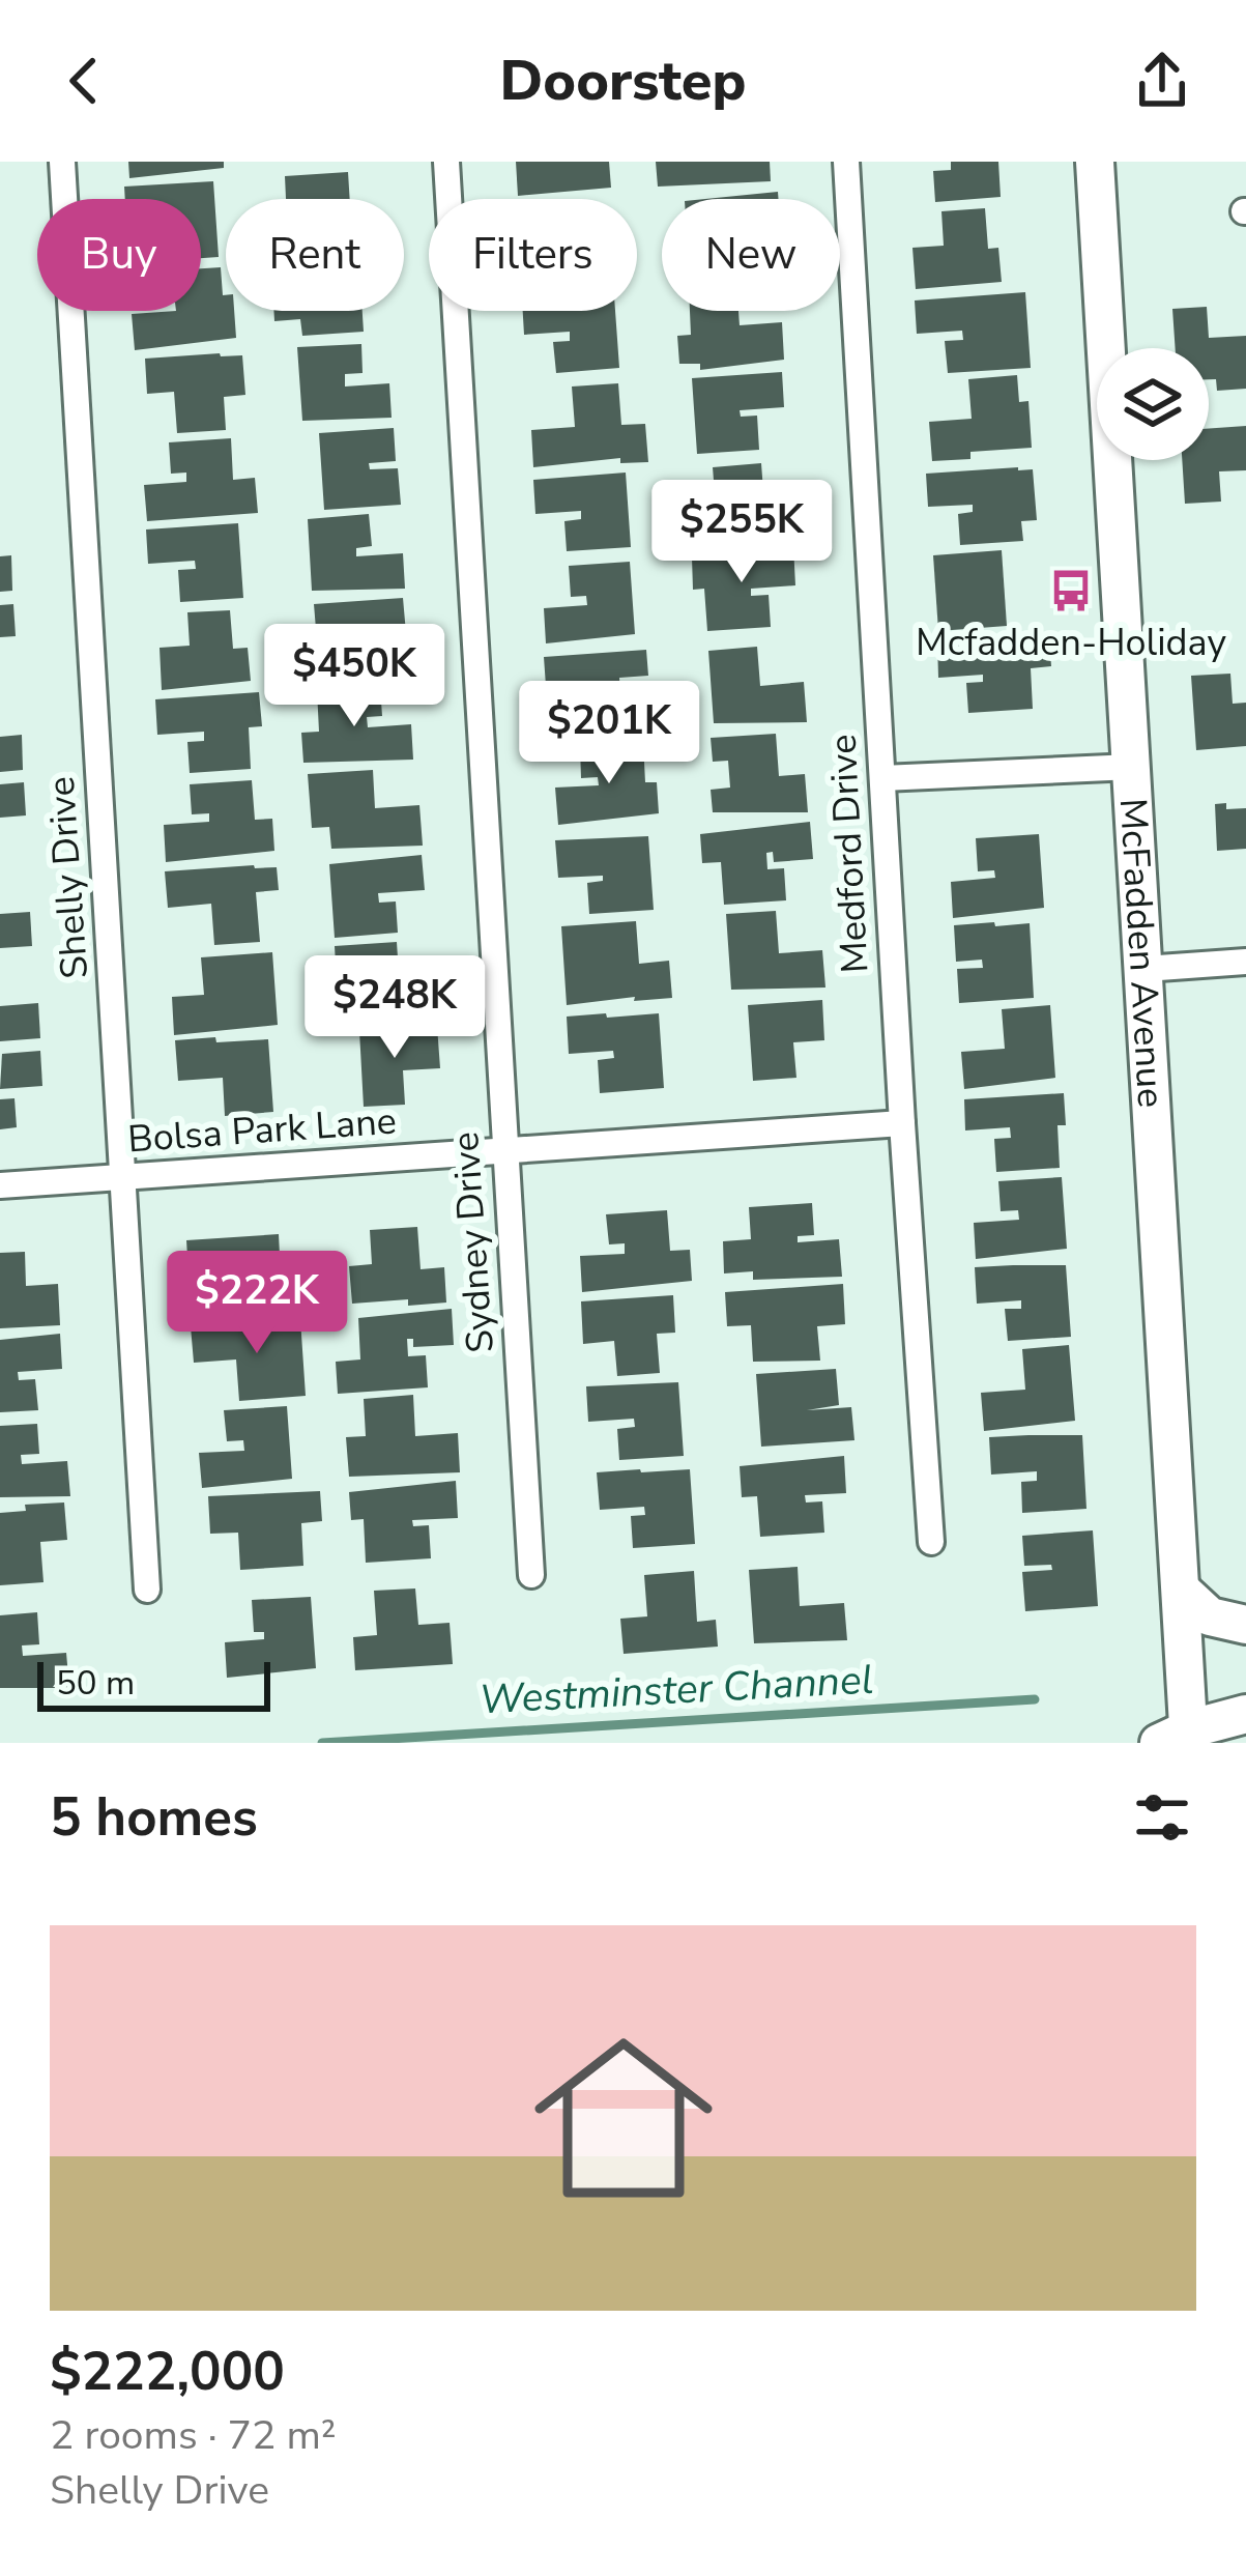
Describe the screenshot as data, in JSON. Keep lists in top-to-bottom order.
{
  "streets": {
    "street": [
      "Medford Drive",
      "Shelly Drive",
      "McFadden Avenue",
      "Bolsa Park Lane",
      "Sydney Drive"
    ]
  },
  "crossings": [
    ["Medford Drive", "Bolsa Park Lane"],
    ["Shelly Drive", "Bolsa Park Lane"],
    ["Bolsa Park Lane", "Sydney Drive"]
  ],
  "water": ["Westminster Channel"],
  "places": {
    "bus stop": ["Mcfadden-Holiday"]
  },
  "scale_bar": "50 m",
  "page": {
    "header": "Doorstep",
    "chip": [
      "Buy",
      "Rent",
      "Filters",
      "New"
    ],
    "price": [
      "$255K",
      "$450K",
      "$201K",
      "$248K",
      "$222K"
    ],
    "scale": "50 m",
    "heading": "5 homes",
    "list": [
      {
        "name": "$222,000",
        "note": "2 rooms · 72 m² · Shelly Drive"
      }
    ]
  }
}
